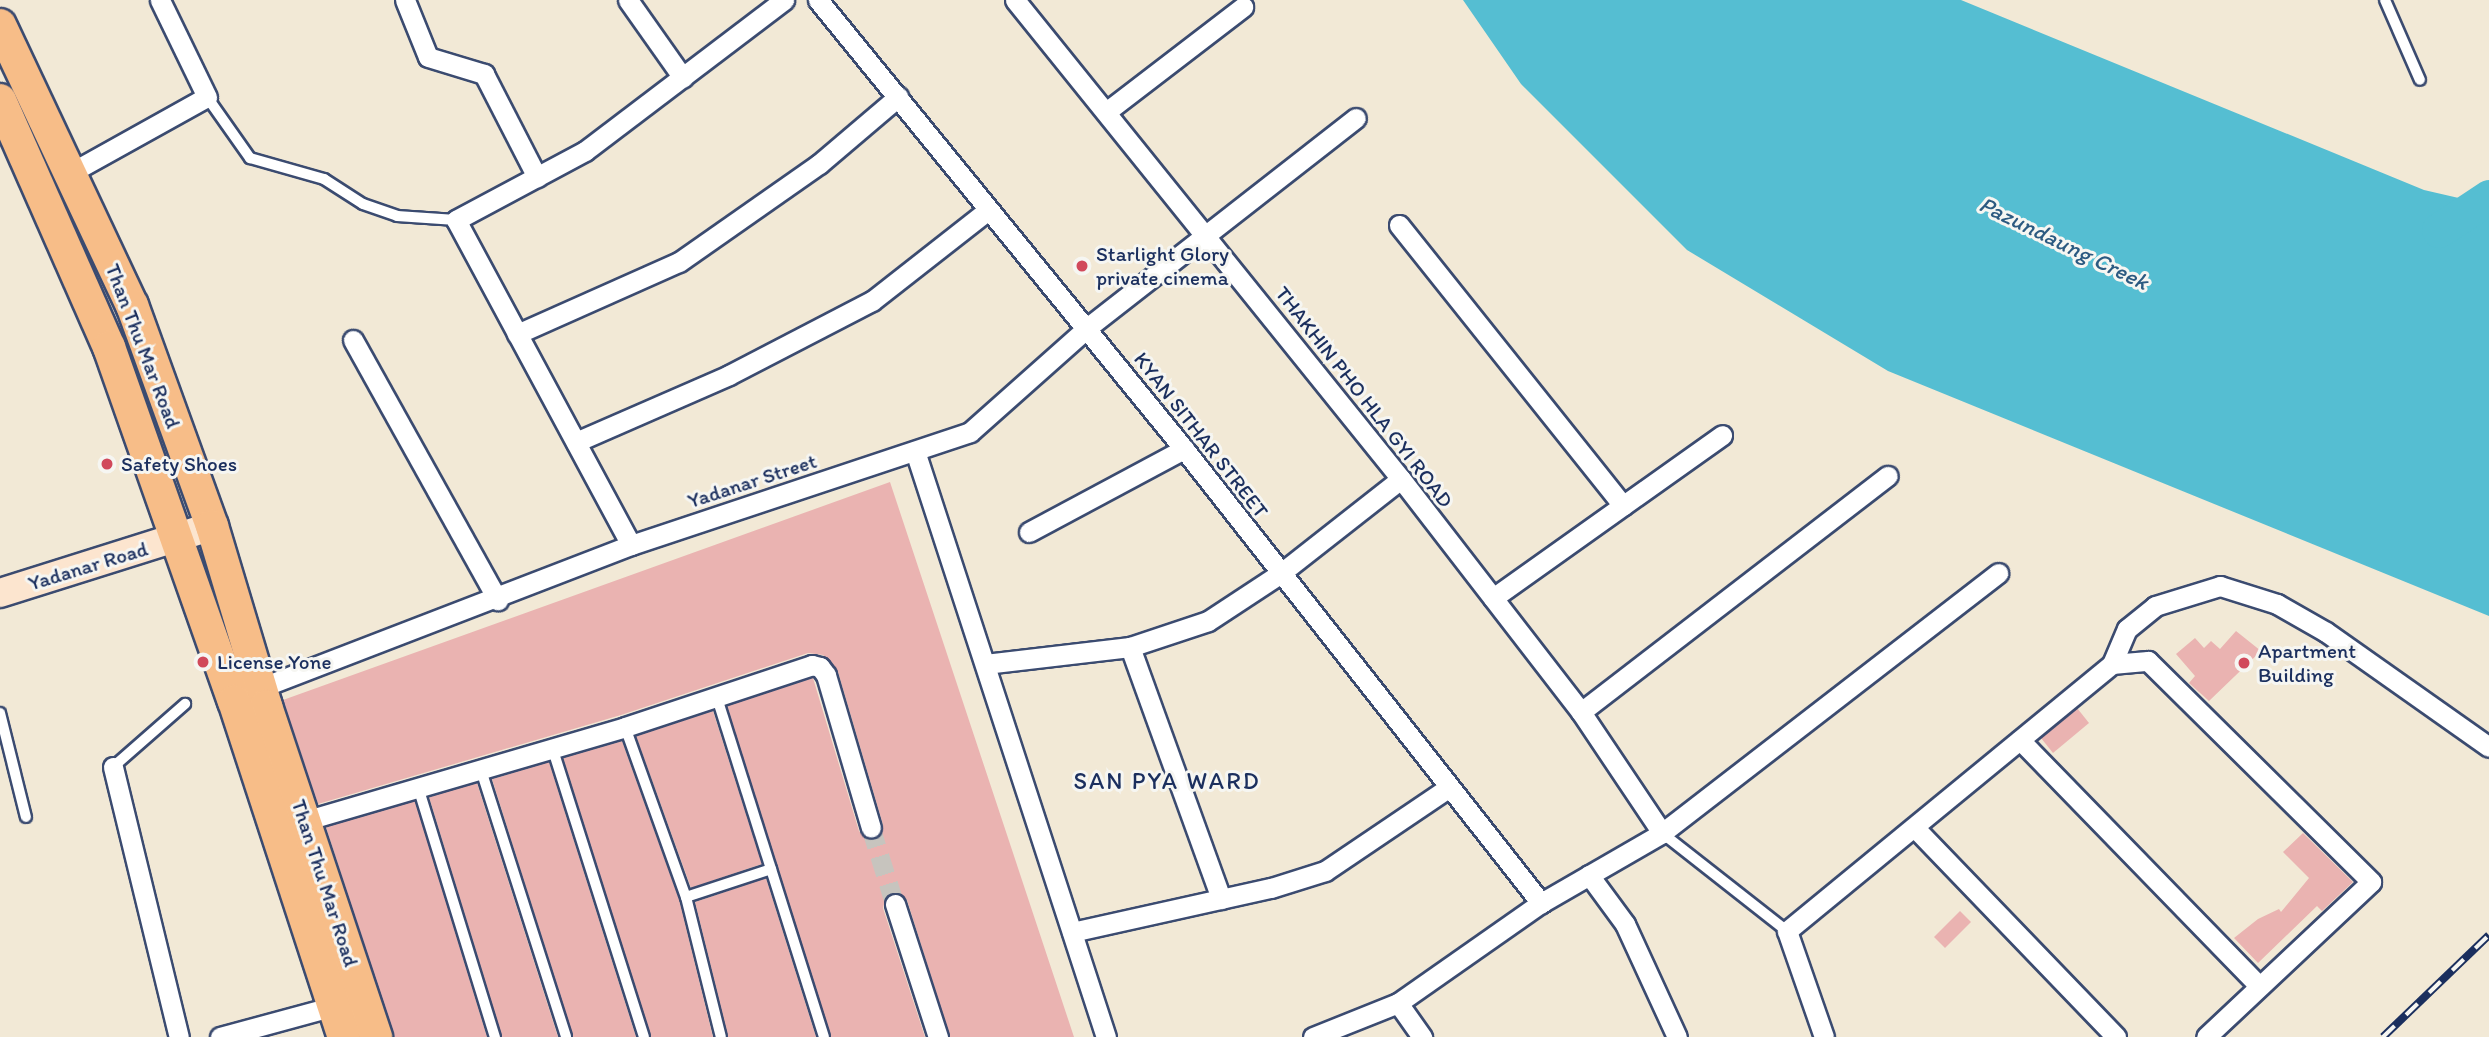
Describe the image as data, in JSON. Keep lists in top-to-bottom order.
{
  "streets": {
    "main road": ["Than Thu Mar Road", "Yadanar Road"],
    "street": ["THAKHIN PHO HLA GYI ROAD", "KYAN SITHAR STREET", "Yadanar Street"]
  },
  "crossings": [
    ["Than Thu Mar Road", "Yadanar Street"],
    ["Than Thu Mar Road", "Yadanar Road"],
    ["THAKHIN PHO HLA GYI ROAD", "Yadanar Street"],
    ["KYAN SITHAR STREET", "Yadanar Street"]
  ],
  "districts": ["SAN PYA WARD"],
  "water": ["Pazundaung Creek"],
  "places": [
    "Starlight Glory private cinema",
    "Safety Shoes",
    "License Yone",
    "Apartment Building"
  ]
}
